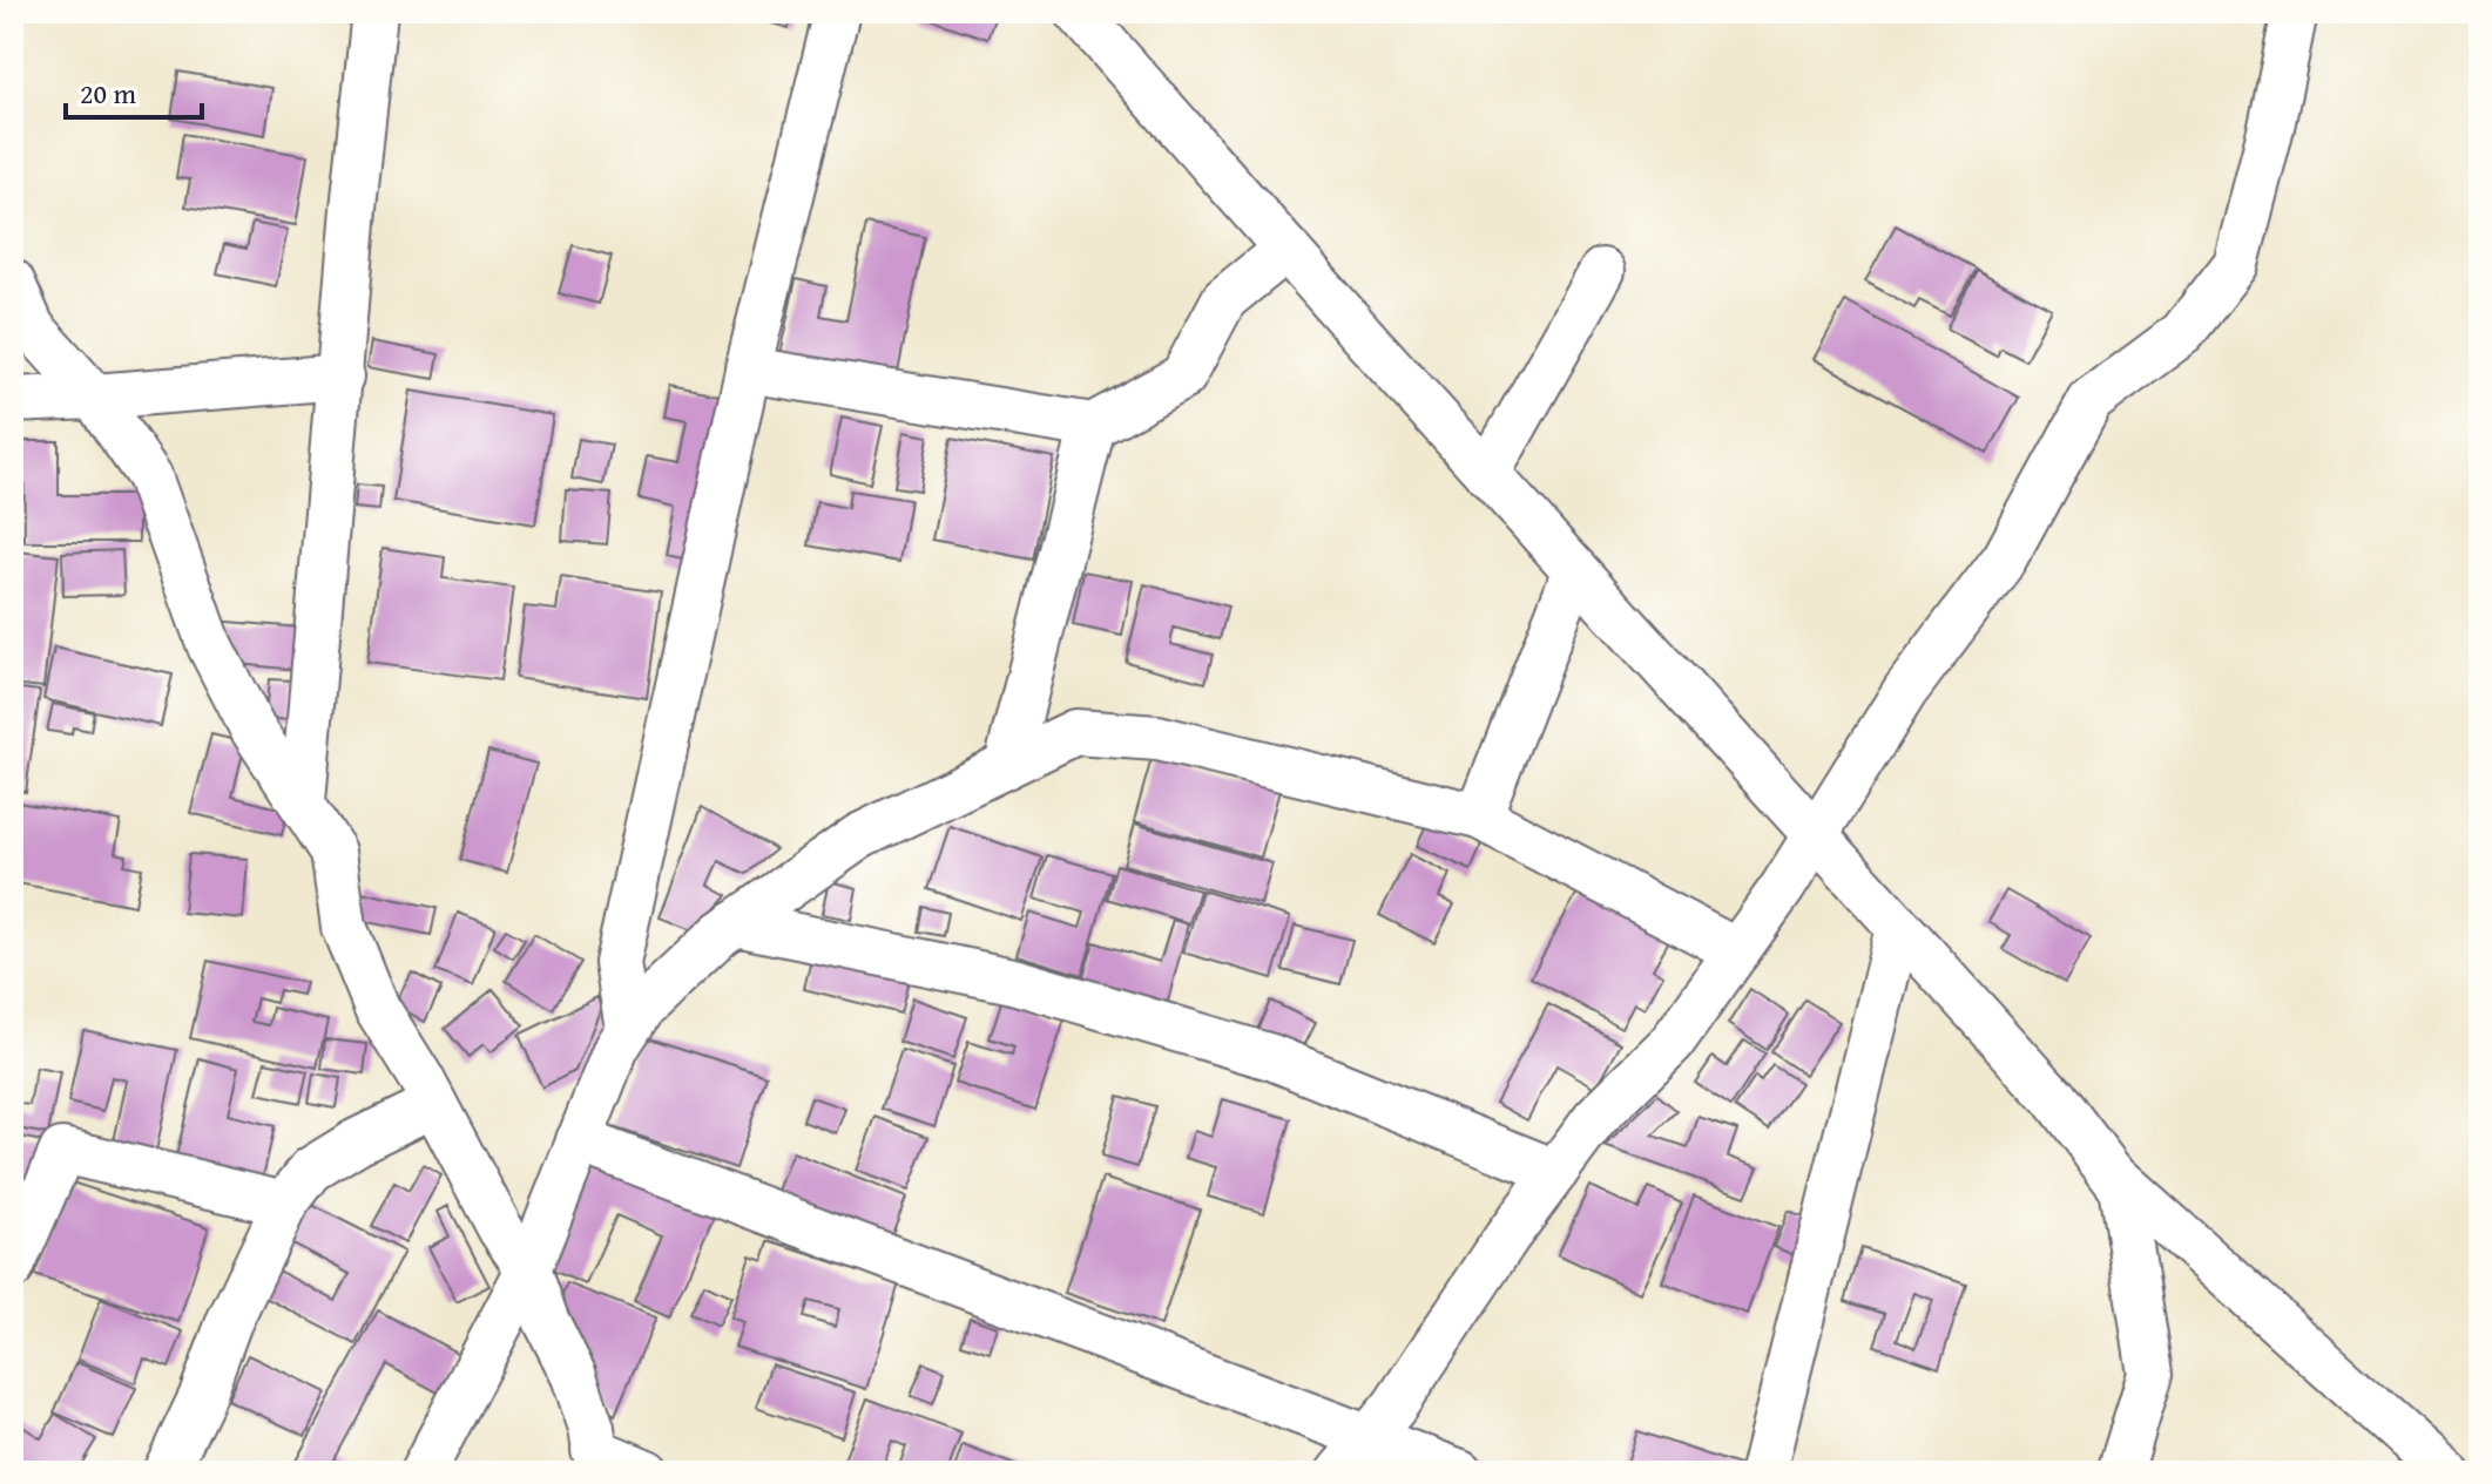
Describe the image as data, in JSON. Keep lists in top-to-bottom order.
{
  "scale_bar": "20 m"
}
